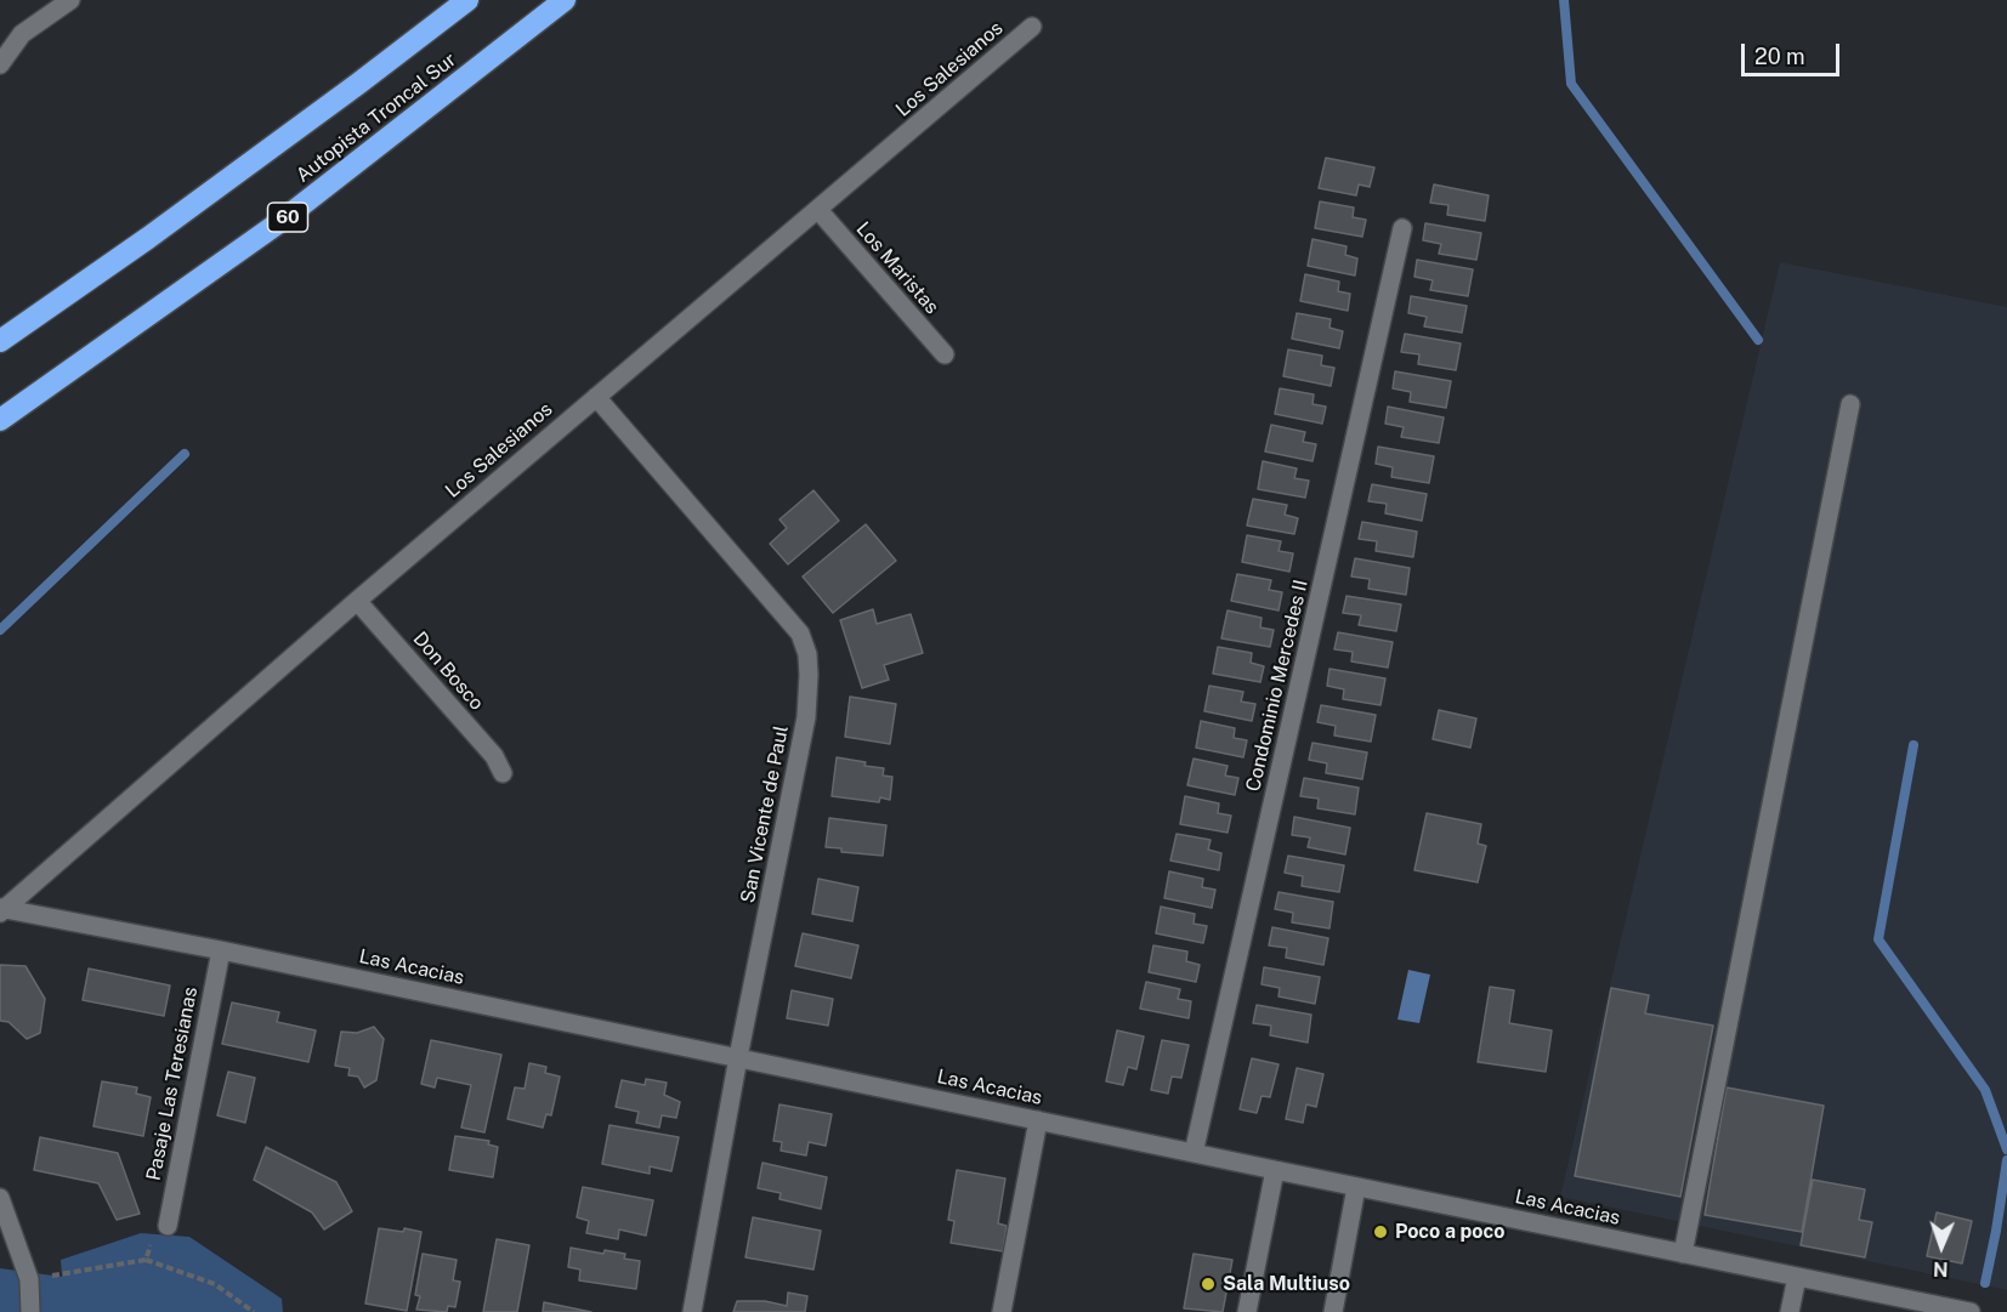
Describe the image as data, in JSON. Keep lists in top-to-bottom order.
{
  "streets": {
    "highway": ["Autopista Troncal Sur", "60"],
    "street": [
      "Los Salesianos",
      "Los Maristas",
      "Don Bosco",
      "Condominio Mercedes II",
      "San Vicente de Paul",
      "Las Acacias",
      "Pasaje Las Teresianas"
    ]
  },
  "crossings": [
    ["Los Salesianos", "Los Maristas"],
    ["Los Salesianos", "Don Bosco"],
    ["Los Salesianos", "San Vicente de Paul"],
    ["Los Salesianos", "Las Acacias"],
    ["Condominio Mercedes II", "Las Acacias"],
    ["San Vicente de Paul", "Las Acacias"],
    ["Las Acacias", "Pasaje Las Teresianas"]
  ],
  "places": ["Poco a poco", "Sala Multiuso"],
  "scale_bar": "20 m",
  "north": "bottom"
}
